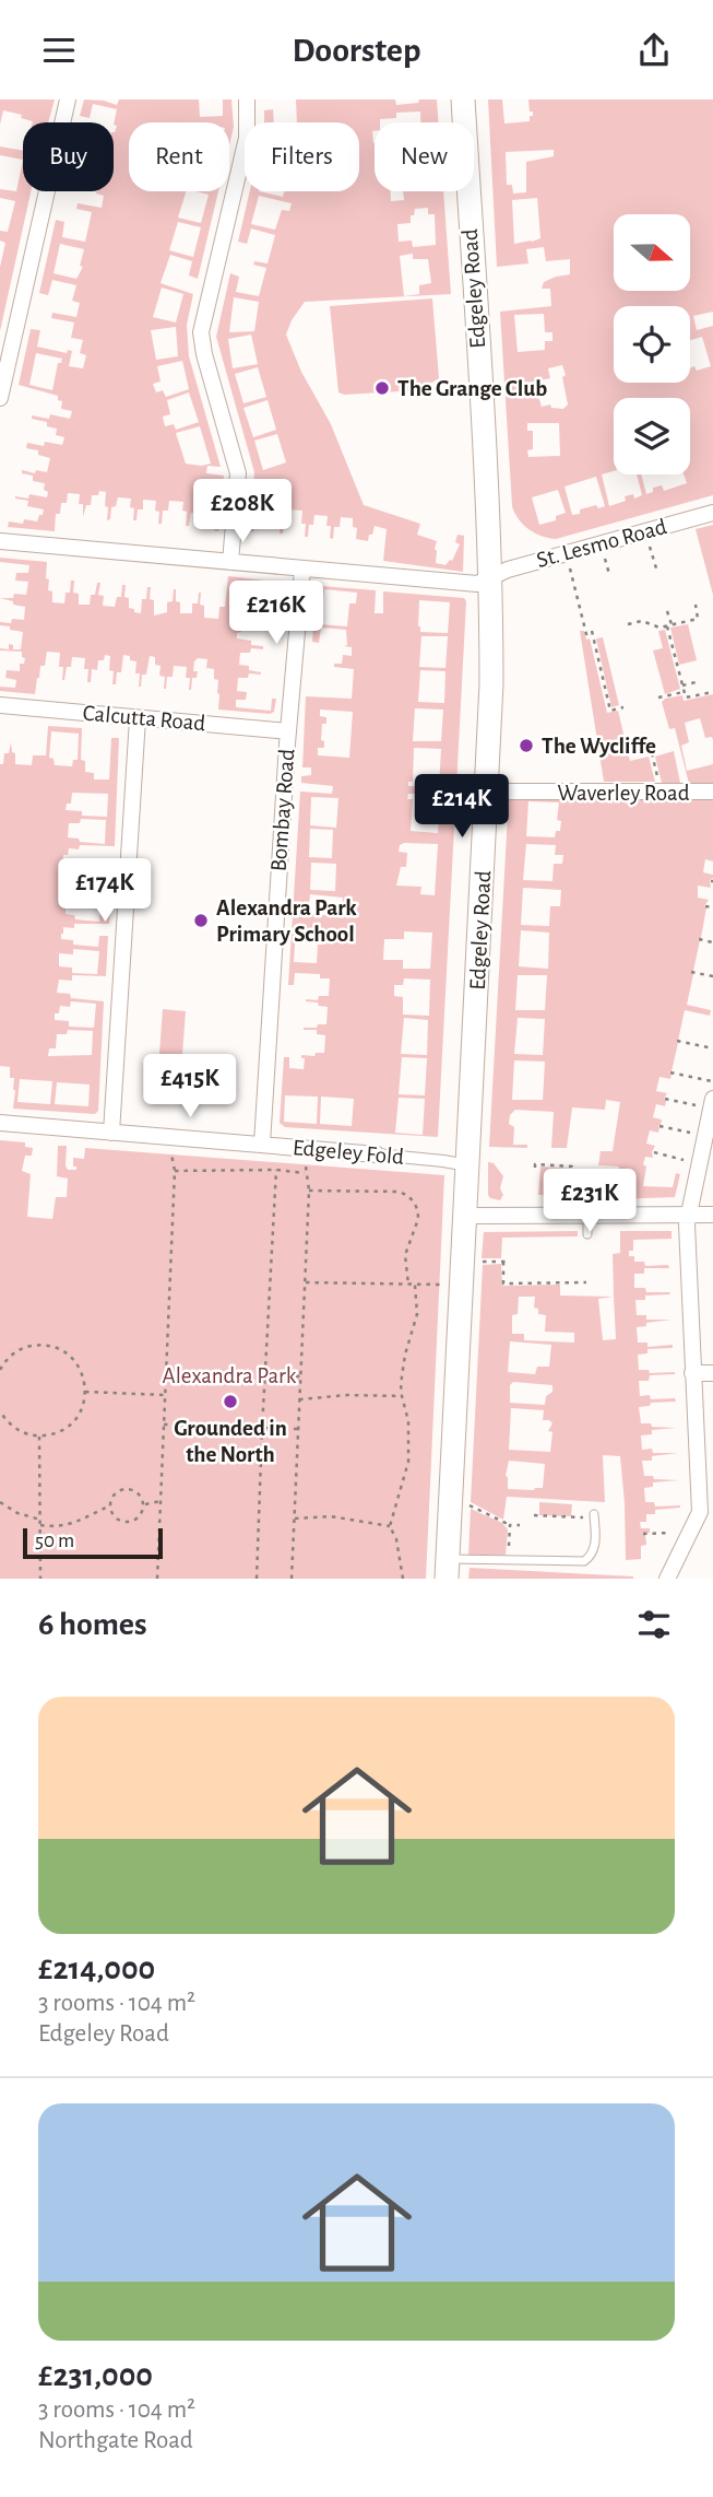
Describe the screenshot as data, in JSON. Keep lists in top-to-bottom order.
{
  "streets": {
    "main road": ["Edgeley Road"],
    "street": [
      "St. Lesmo Road",
      "Calcutta Road",
      "Waverley Road",
      "Bombay Road",
      "Edgeley Fold"
    ]
  },
  "crossings": [
    ["Edgeley Road", "St. Lesmo Road"],
    ["Edgeley Road", "Waverley Road"],
    ["Edgeley Road", "Edgeley Fold"],
    ["St. Lesmo Road", "Bombay Road"],
    ["Calcutta Road", "Bombay Road"],
    ["Bombay Road", "Edgeley Fold"]
  ],
  "parks": ["Alexandra Park"],
  "places": [
    "The Grange Club",
    "The Wycliffe",
    "Alexandra Park Primary School",
    "Grounded in the North"
  ],
  "scale_bar": "50 m",
  "north": "right",
  "page": {
    "header": "Doorstep",
    "chip": [
      "Buy",
      "Rent",
      "Filters",
      "New"
    ],
    "price": [
      "£208K",
      "£216K",
      "£214K",
      "£174K",
      "£415K",
      "£231K"
    ],
    "scale": "50 m",
    "heading": "6 homes",
    "list": [
      {
        "name": "£214,000",
        "note": "3 rooms · 104 m² · Edgeley Road"
      },
      {
        "name": "£231,000",
        "note": "3 rooms · 104 m² · Northgate Road"
      }
    ]
  }
}
